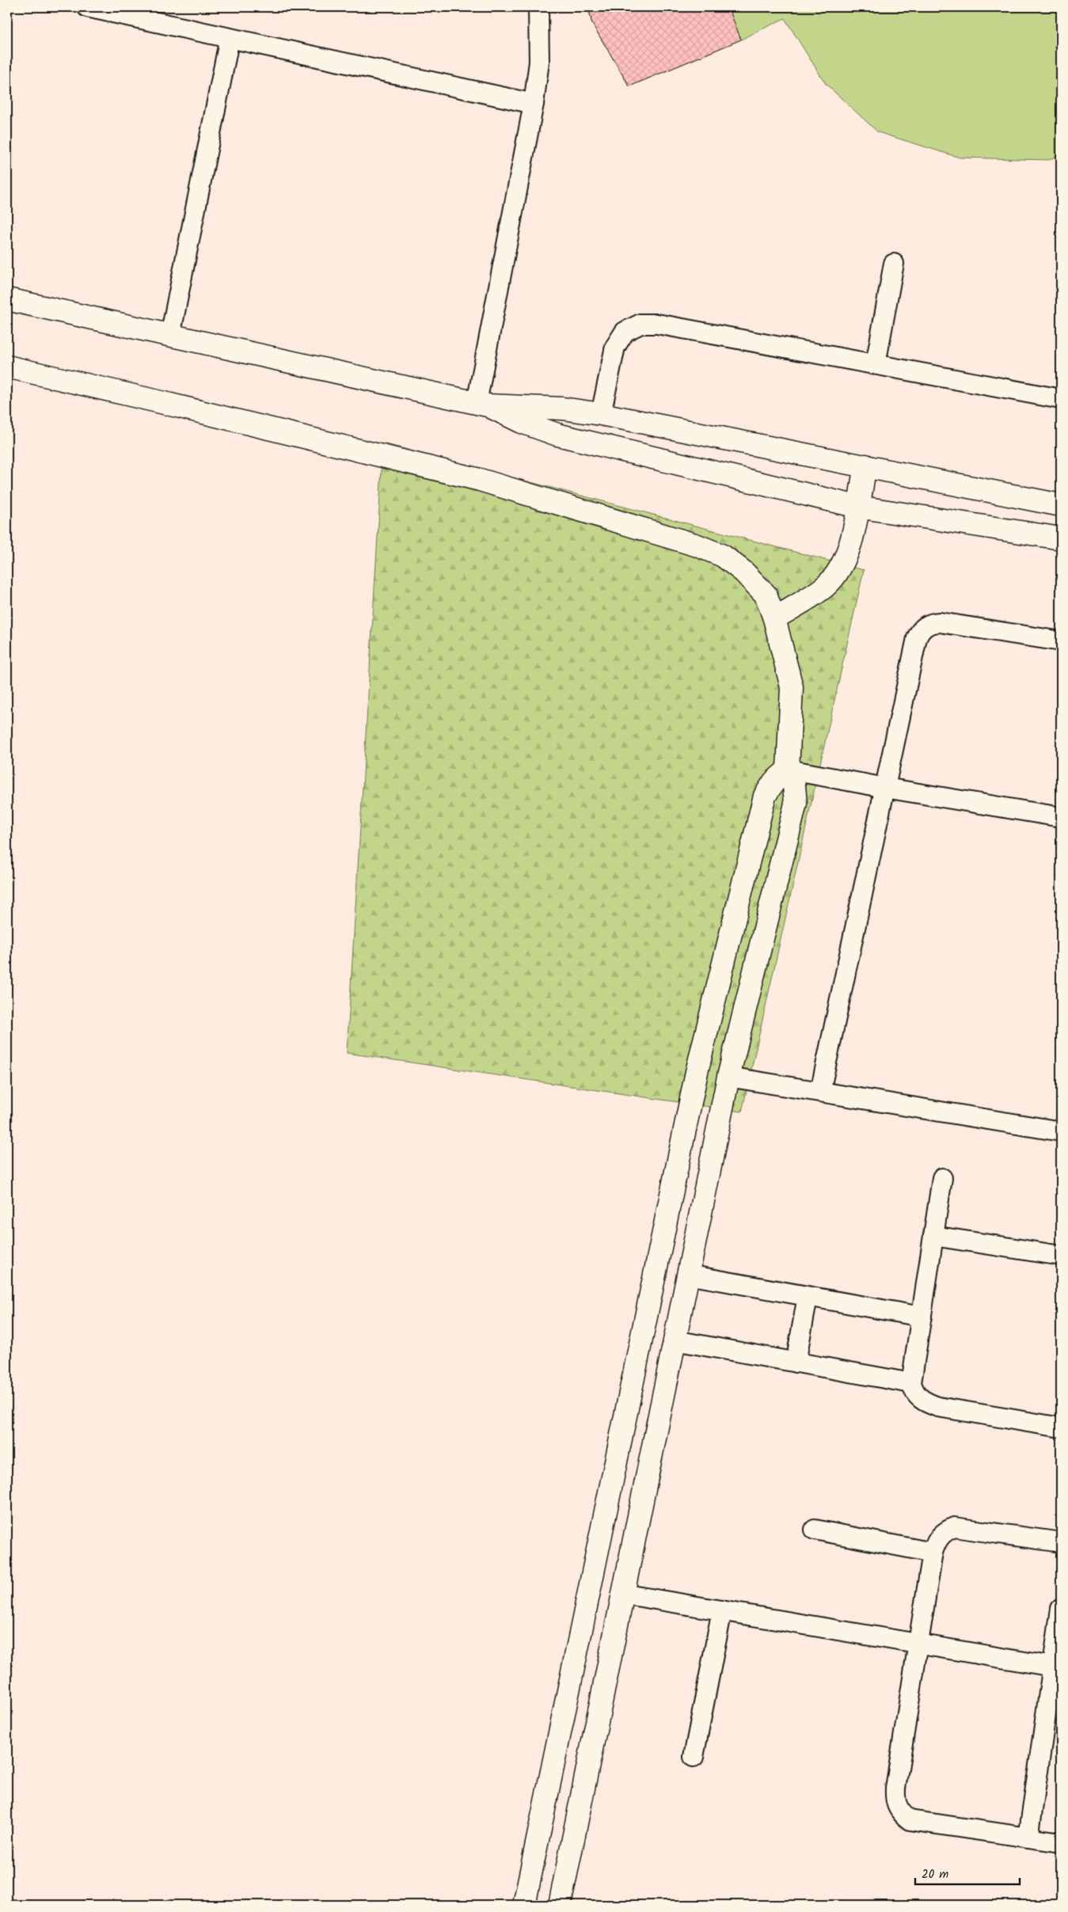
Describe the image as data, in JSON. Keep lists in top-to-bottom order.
{
  "scale_bar": "20 m"
}
